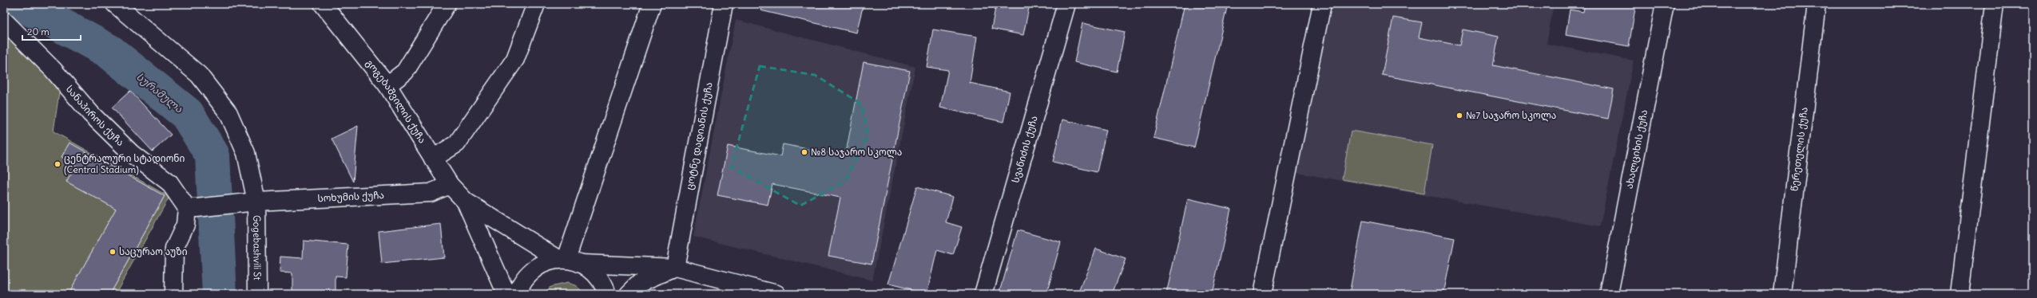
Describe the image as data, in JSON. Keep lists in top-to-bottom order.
{
  "streets": {
    "street": [
      "გოგებაშვილის ქუჩა",
      "სანაპიროს ქუჩა",
      "ცოტნე დადიანის ქუჩა",
      "სვანიძის ქუჩა",
      "ახალციხის ქუჩა",
      "წერეთელის ქუჩა",
      "სოხუმის ქუჩა",
      "Gogebashvili St"
    ]
  },
  "crossings": [
    ["გოგებაშვილის ქუჩა", "სოხუმის ქუჩა"],
    ["სანაპიროს ქუჩა", "სოხუმის ქუჩა"],
    ["სოხუმის ქუჩა", "Gogebashvili St"]
  ],
  "water": ["სურამულა"],
  "places": [
    "№7 საჯარო სკოლა",
    "№8 საჯარო სკოლა",
    "ცენტრალური სტადიონი (Central Stadium)",
    "საცურაო აუზი"
  ],
  "scale_bar": "20 m"
}
